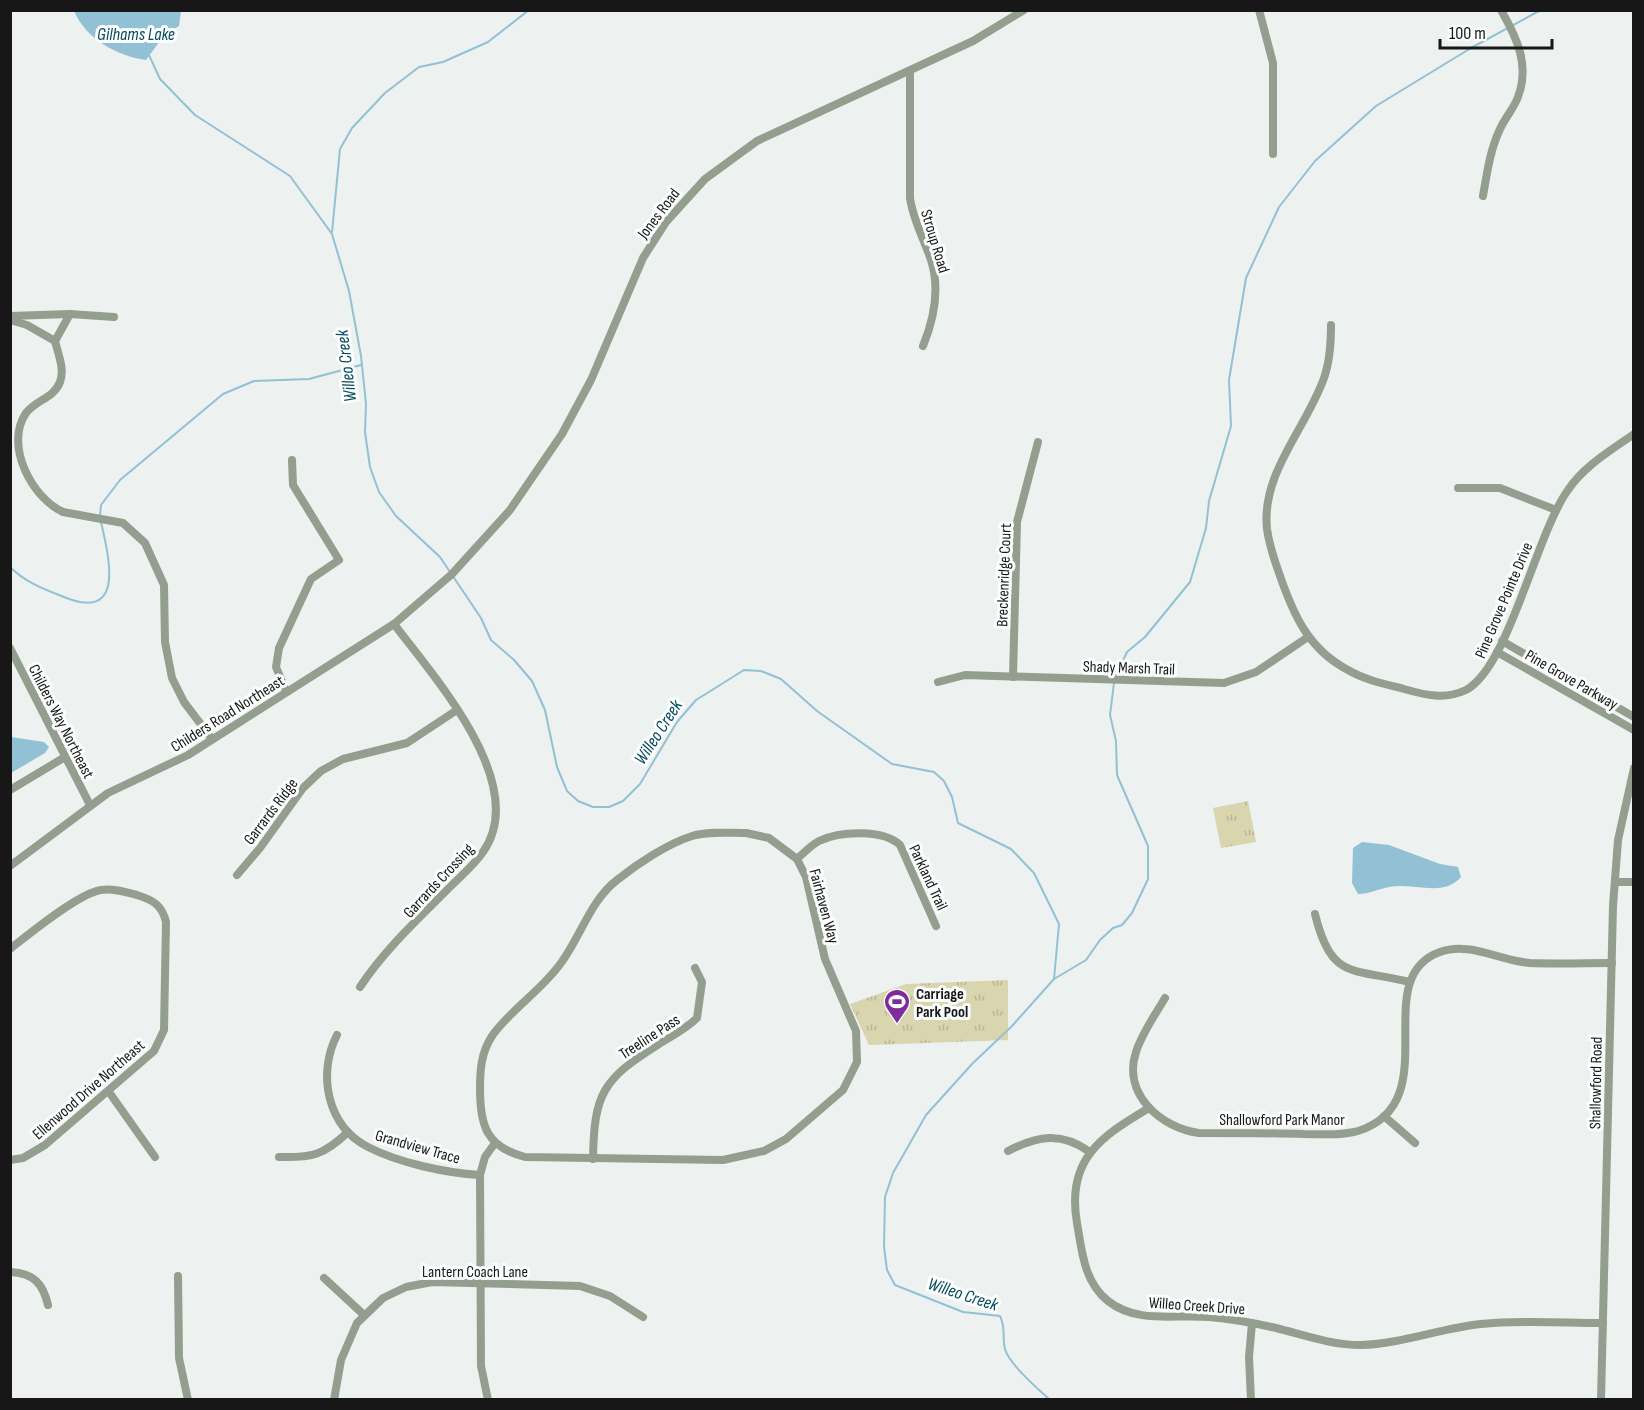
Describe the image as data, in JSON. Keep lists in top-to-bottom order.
{
  "streets": {
    "street": [
      "Jones Road",
      "Stroup Road",
      "Breckenridge Court",
      "Pine Grove Pointe Drive",
      "Shady Marsh Trail",
      "Pine Grove Parkway",
      "Childers Road Northeast",
      "Childers Way Northeast",
      "Garrards Ridge",
      "Parkland Trail",
      "Garrards Crossing",
      "Fairhaven Way",
      "Treeline Pass",
      "Shallowford Road",
      "Ellenwood Drive Northeast",
      "Shallowford Park Manor",
      "Grandview Trace",
      "Lantern Coach Lane",
      "Willeo Creek Drive"
    ]
  },
  "crossings": [
    ["Jones Road", "Stroup Road"],
    ["Jones Road", "Childers Road Northeast"],
    ["Breckenridge Court", "Shady Marsh Trail"],
    ["Pine Grove Pointe Drive", "Shady Marsh Trail"],
    ["Pine Grove Pointe Drive", "Pine Grove Parkway"],
    ["Childers Road Northeast", "Childers Way Northeast"],
    ["Childers Road Northeast", "Garrards Crossing"],
    ["Garrards Ridge", "Garrards Crossing"],
    ["Parkland Trail", "Fairhaven Way"],
    ["Fairhaven Way", "Treeline Pass"],
    ["Shallowford Road", "Willeo Creek Drive"],
    ["Shallowford Park Manor", "Willeo Creek Drive"]
  ],
  "water": ["Gilhams Lake", "Willeo Creek"],
  "places": {
    "sports": ["Carriage Park Pool"]
  },
  "scale_bar": "100 m"
}
